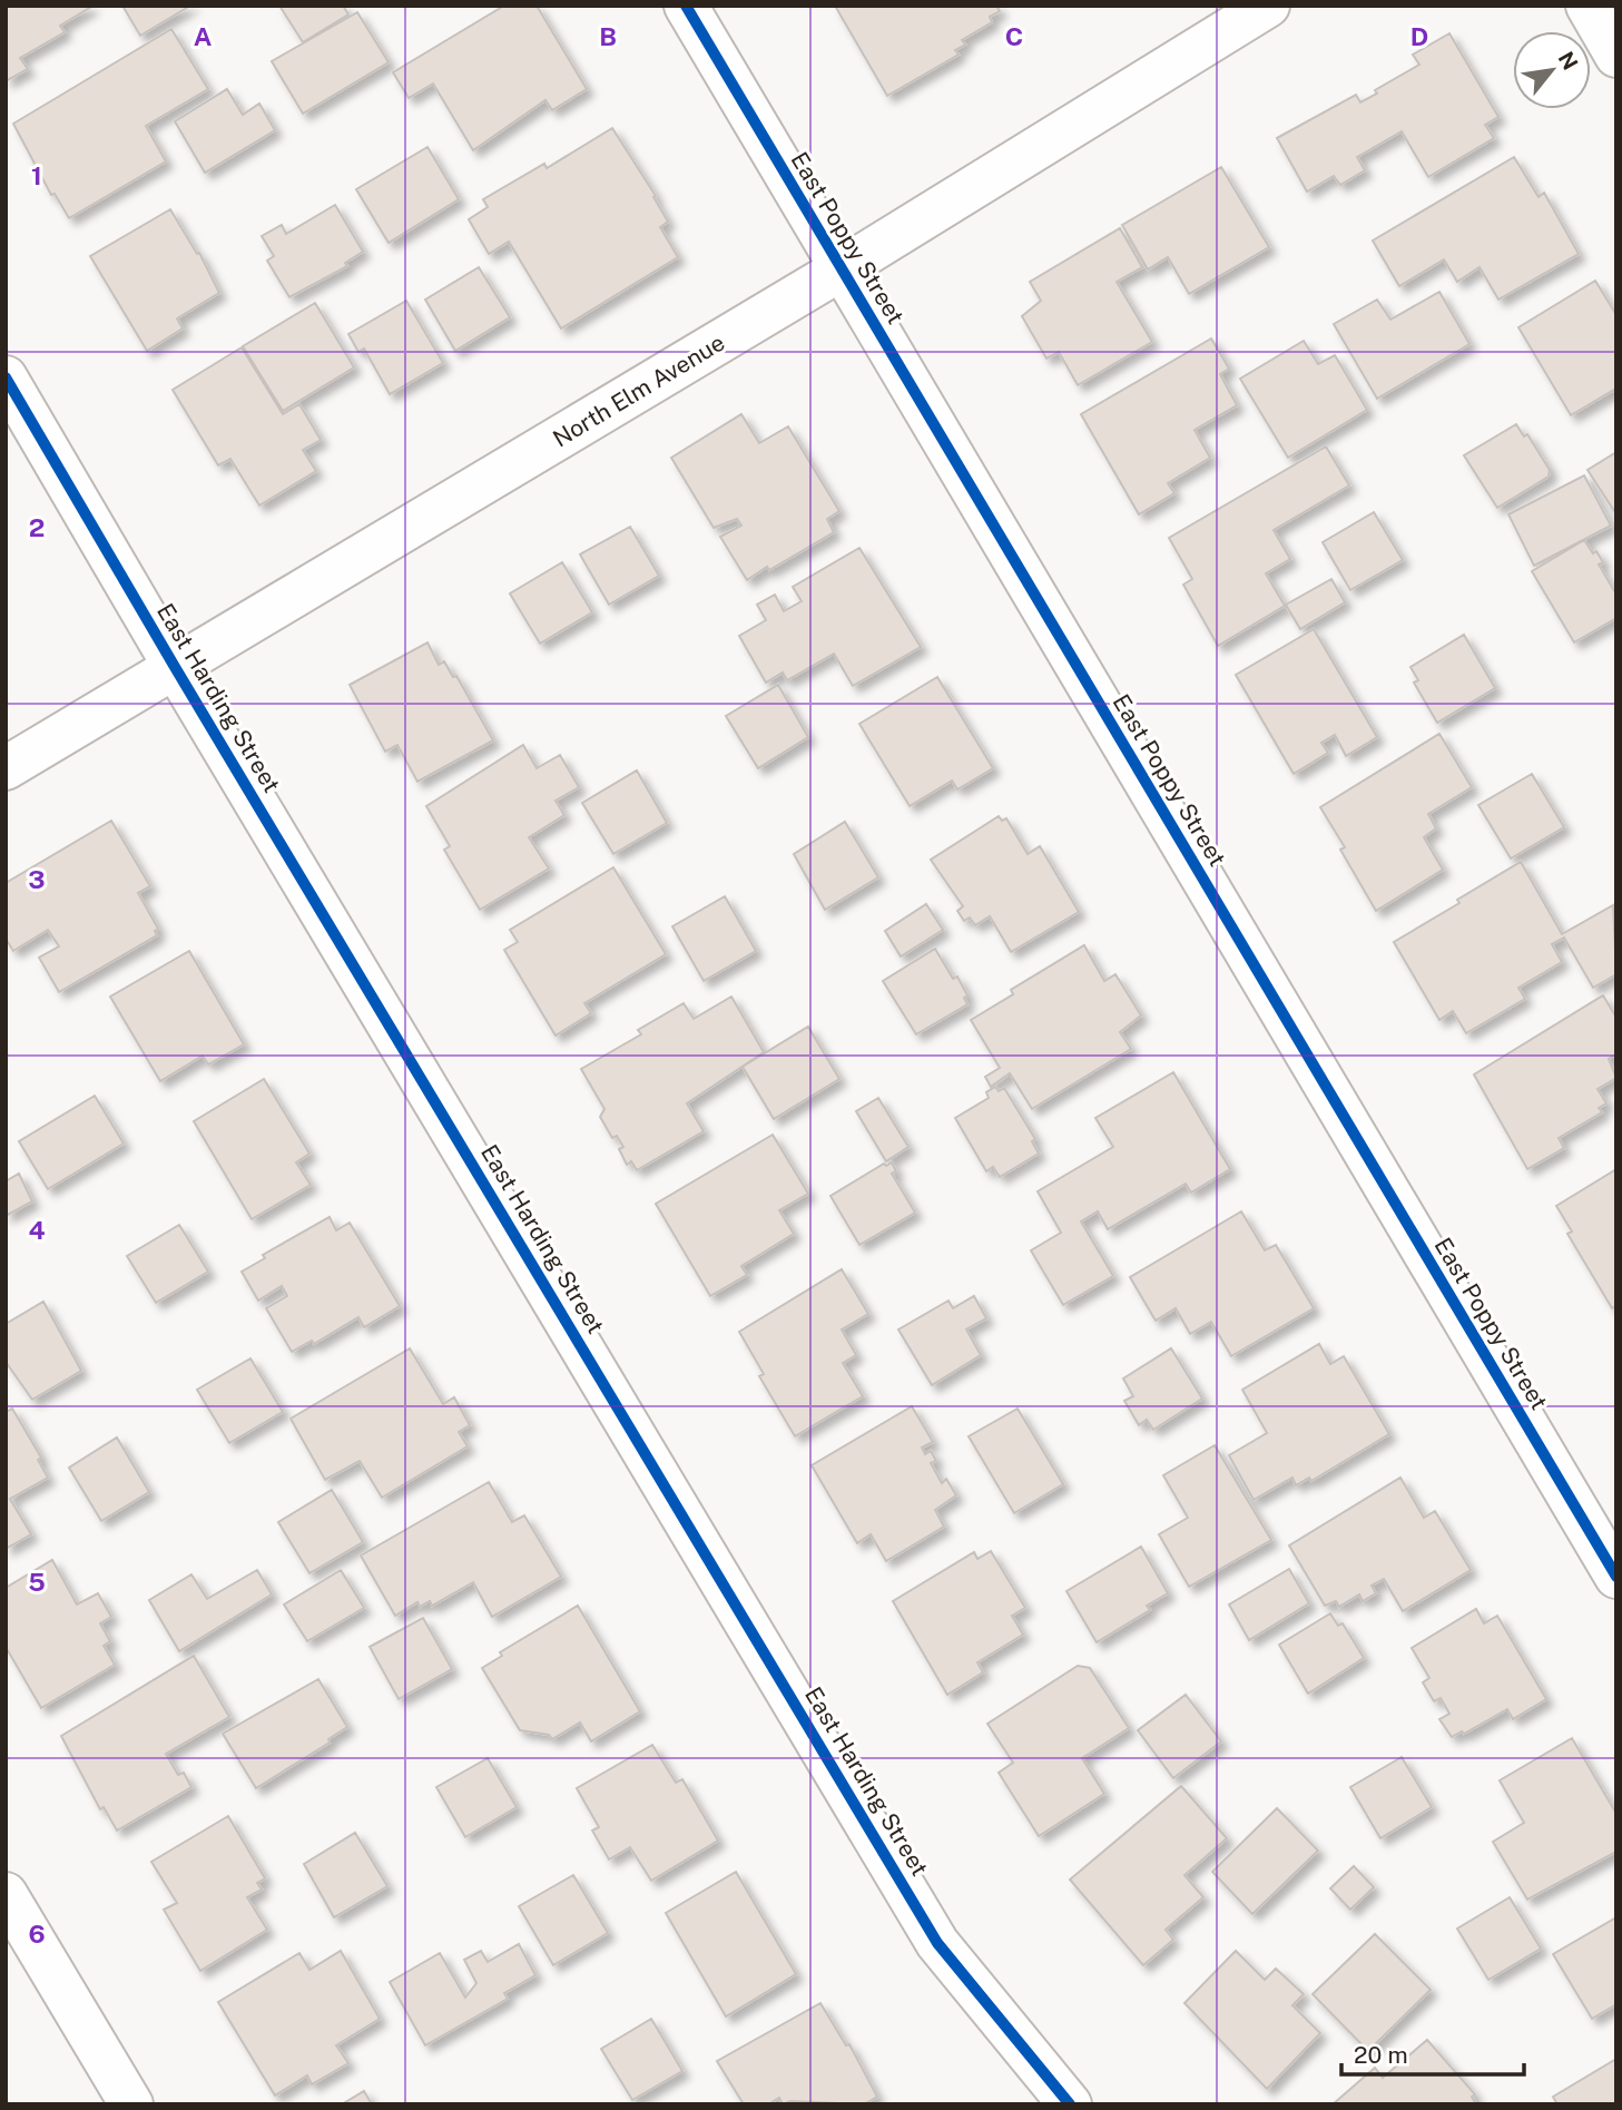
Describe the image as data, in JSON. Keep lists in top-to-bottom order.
{
  "streets": {
    "street": ["East Poppy Street", "North Elm Avenue", "East Harding Street"]
  },
  "crossings": [
    ["East Poppy Street", "North Elm Avenue"],
    ["North Elm Avenue", "East Harding Street"]
  ],
  "scale_bar": "20 m",
  "north": "top right",
  "grid": {
    "columns": [
      "A",
      "B",
      "C",
      "D"
    ],
    "rows": [
      "1",
      "2",
      "3",
      "4",
      "5",
      "6"
    ]
  }
}
